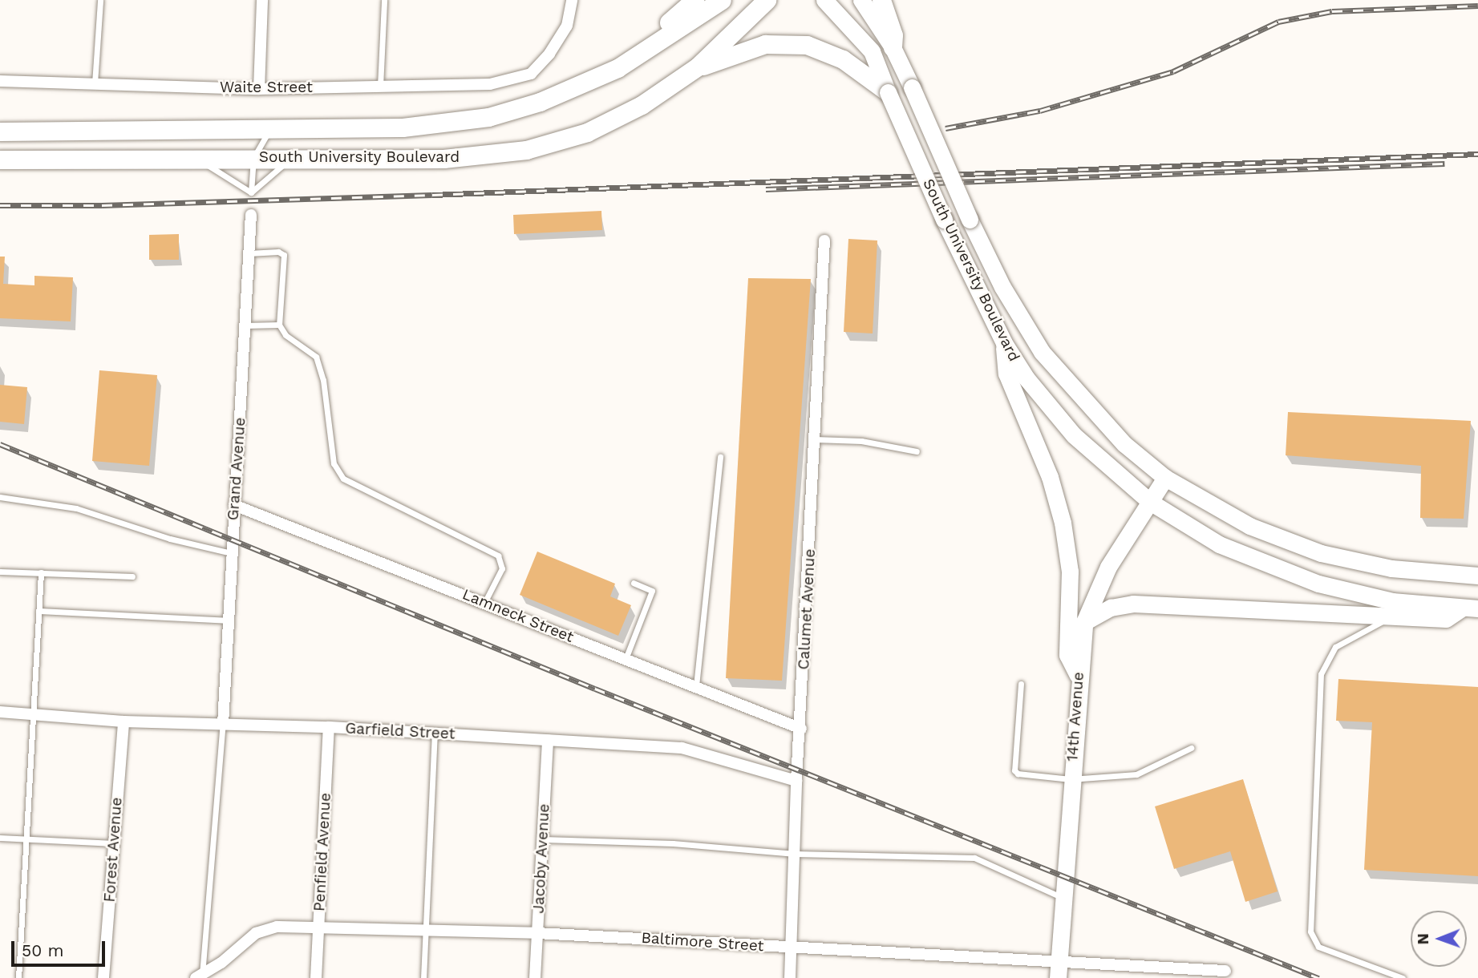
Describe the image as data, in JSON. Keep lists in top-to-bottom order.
{
  "streets": {
    "main road": ["South University Boulevard", "14th Avenue"],
    "street": [
      "Waite Street",
      "Grand Avenue",
      "Calumet Avenue",
      "Lamneck Street",
      "Garfield Street",
      "Forest Avenue",
      "Penfield Avenue",
      "Jacoby Avenue",
      "Baltimore Street"
    ]
  },
  "crossings": [
    ["South University Boulevard", "14th Avenue"],
    ["Grand Avenue", "Lamneck Street"],
    ["Grand Avenue", "Garfield Street"],
    ["Calumet Avenue", "Lamneck Street"],
    ["Calumet Avenue", "Garfield Street"],
    ["Calumet Avenue", "Baltimore Street"],
    ["14th Avenue", "Baltimore Street"],
    ["Garfield Street", "Forest Avenue"],
    ["Garfield Street", "Penfield Avenue"],
    ["Garfield Street", "Jacoby Avenue"],
    ["Penfield Avenue", "Baltimore Street"],
    ["Jacoby Avenue", "Baltimore Street"]
  ],
  "scale_bar": "50 m",
  "north": "left"
}
